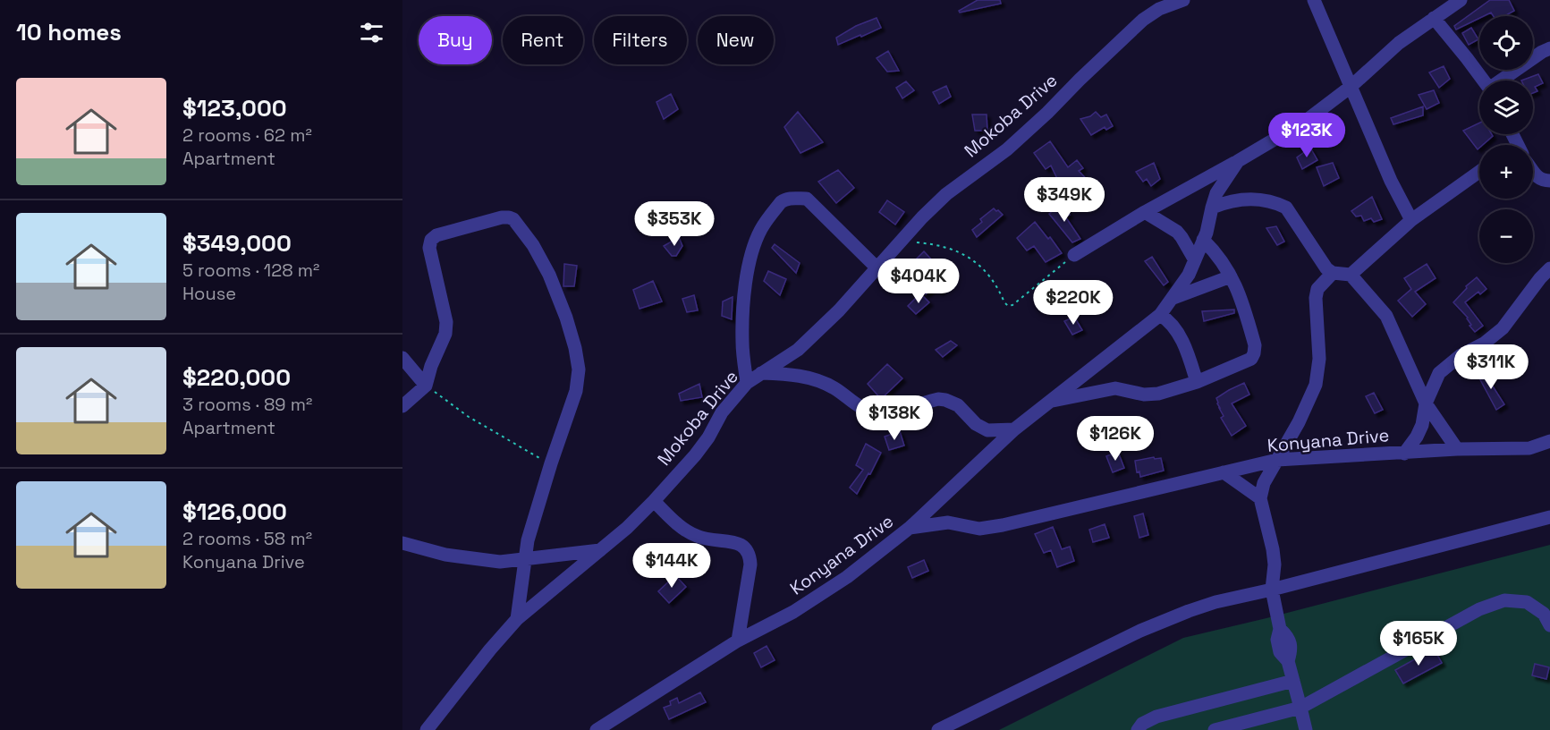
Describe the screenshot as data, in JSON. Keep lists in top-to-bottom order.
{
  "streets": {
    "street": ["Mokoba Drive", "Konyana Drive"]
  },
  "page": {
    "heading": "10 homes",
    "map_buttons": ["+", "−"],
    "chip": [
      "Buy",
      "Rent",
      "Filters",
      "New"
    ],
    "list": [
      {
        "name": "$123,000",
        "note": "2 rooms · 62 m² · Apartment"
      },
      {
        "name": "$349,000",
        "note": "5 rooms · 128 m² · House"
      },
      {
        "name": "$220,000",
        "note": "3 rooms · 89 m² · Apartment"
      },
      {
        "name": "$126,000",
        "note": "2 rooms · 58 m² · Konyana Drive"
      }
    ],
    "price": [
      "$123K",
      "$349K",
      "$353K",
      "$404K",
      "$220K",
      "$311K",
      "$138K",
      "$126K",
      "$144K",
      "$165K"
    ]
  }
}
